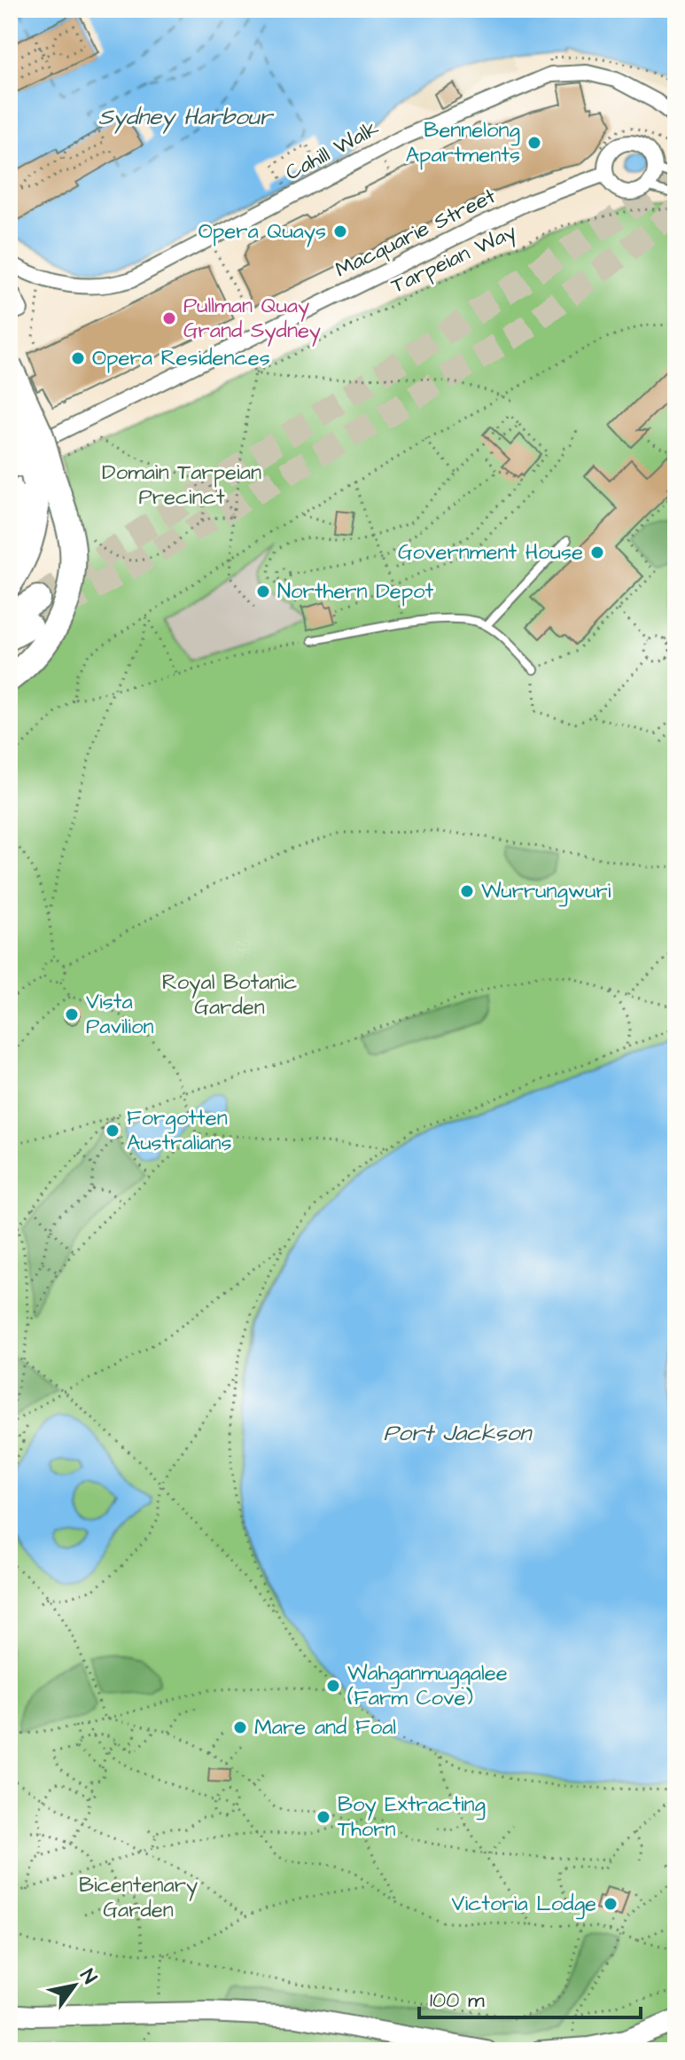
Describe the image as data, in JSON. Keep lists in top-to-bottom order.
{
  "streets": {
    "street": ["Cahill Walk", "Macquarie Street"],
    "path": ["Tarpeian Way"]
  },
  "water": ["Sydney Harbour", "Port Jackson"],
  "parks": ["Domain Tarpeian Precinct", "Royal Botanic Garden", "Bicentenary Garden"],
  "places": [
    "Bennelong Apartments",
    "Opera Quays",
    "Pullman Quay Grand Sydney",
    "Opera Residences",
    "Government House",
    "Northern Depot",
    "Wurrungwuri",
    "Vista Pavilion",
    "Forgotten Australians",
    "Wahganmuggalee (Farm Cove)",
    "Mare and Foal",
    "Boy Extracting Thorn",
    "Victoria Lodge"
  ],
  "scale_bar": "100 m",
  "north": "top right"
}
